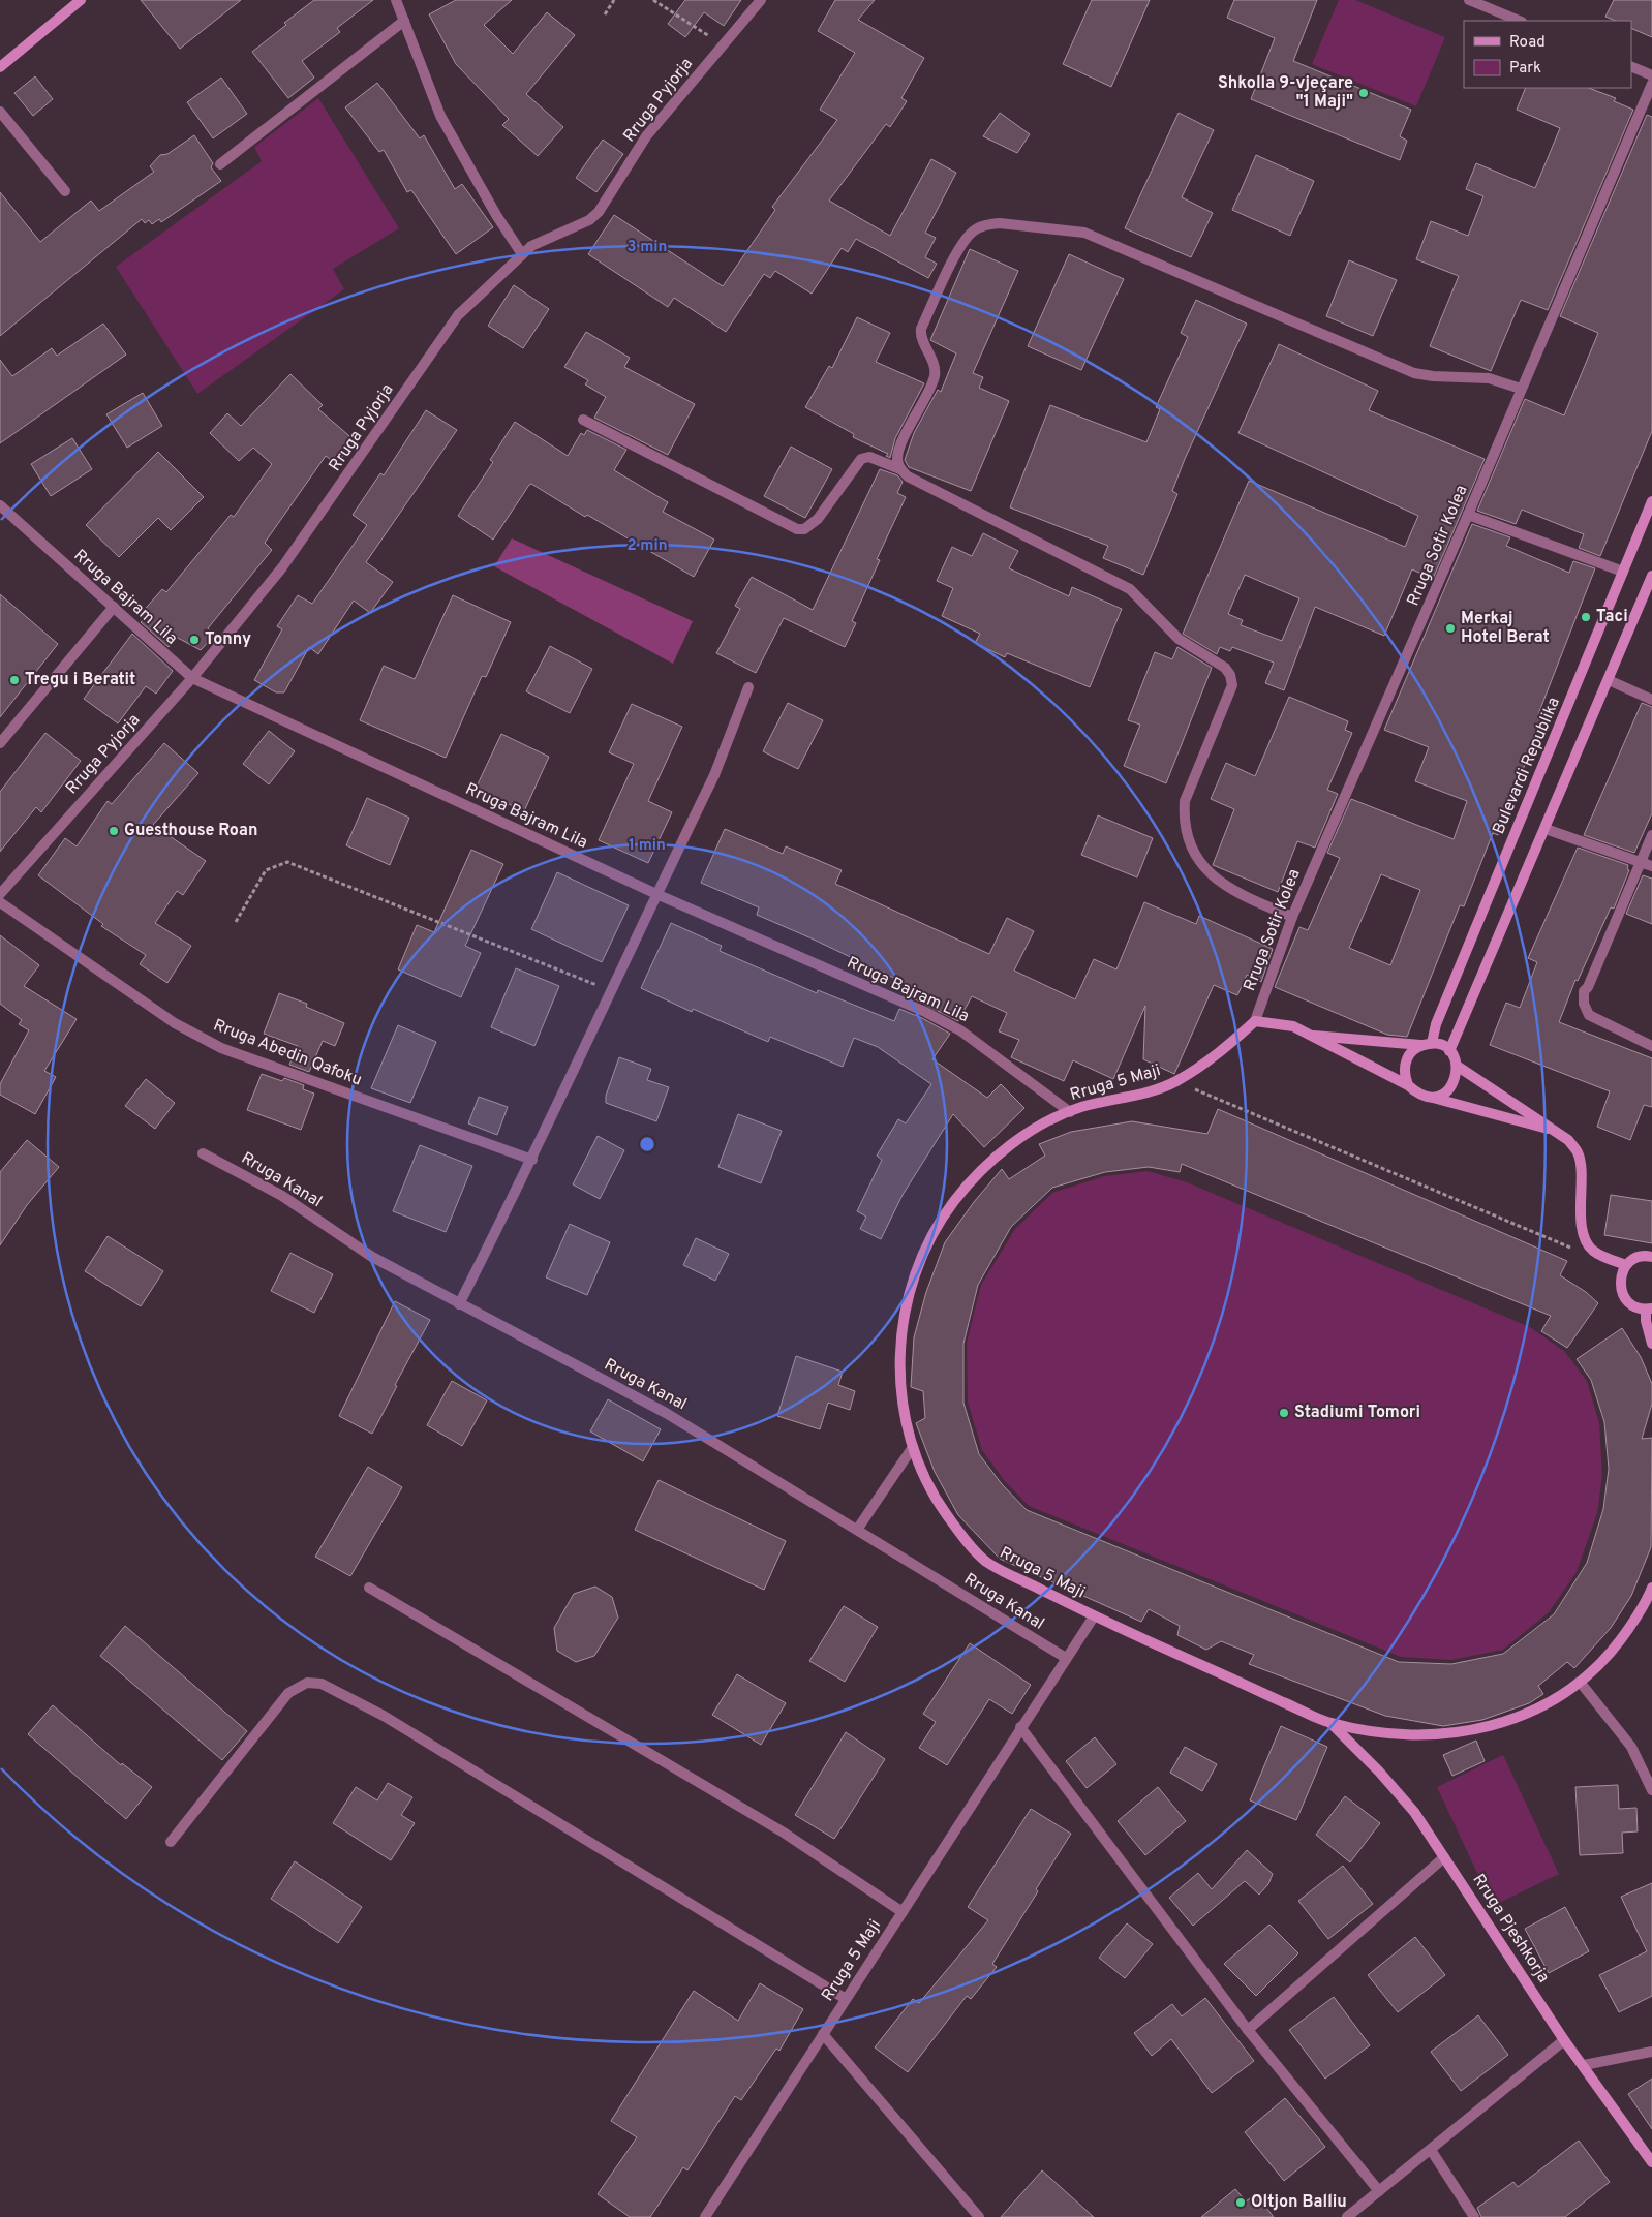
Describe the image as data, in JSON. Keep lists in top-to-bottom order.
{
  "streets": {
    "street": [
      "Rruga Pyjorja",
      "Rruga Sotir Kolea",
      "Rruga Bajram Lila",
      "Bulevardi Republika",
      "Rruga Abedin Qafoku",
      "Rruga 5 Maji",
      "Rruga Kanal",
      "Rruga Pjeshkorja"
    ]
  },
  "crossings": [
    ["Rruga Pyjorja", "Rruga Bajram Lila"],
    ["Rruga Sotir Kolea", "Rruga 5 Maji"],
    ["Rruga Bajram Lila", "Rruga 5 Maji"],
    ["Rruga 5 Maji", "Rruga Kanal"],
    ["Rruga 5 Maji", "Rruga Pjeshkorja"]
  ],
  "places": [
    "Shkolla 9-vjeçare \"1 Maji\"",
    "Taci",
    "Merkaj Hotel Berat",
    "Tonny",
    "Tregu i Beratit",
    "Guesthouse Roan",
    "Stadiumi Tomori",
    "Oltjon Balliu"
  ],
  "legend": ["Road", "Park"],
  "rings": ["3 min", "2 min", "1 min"]
}
